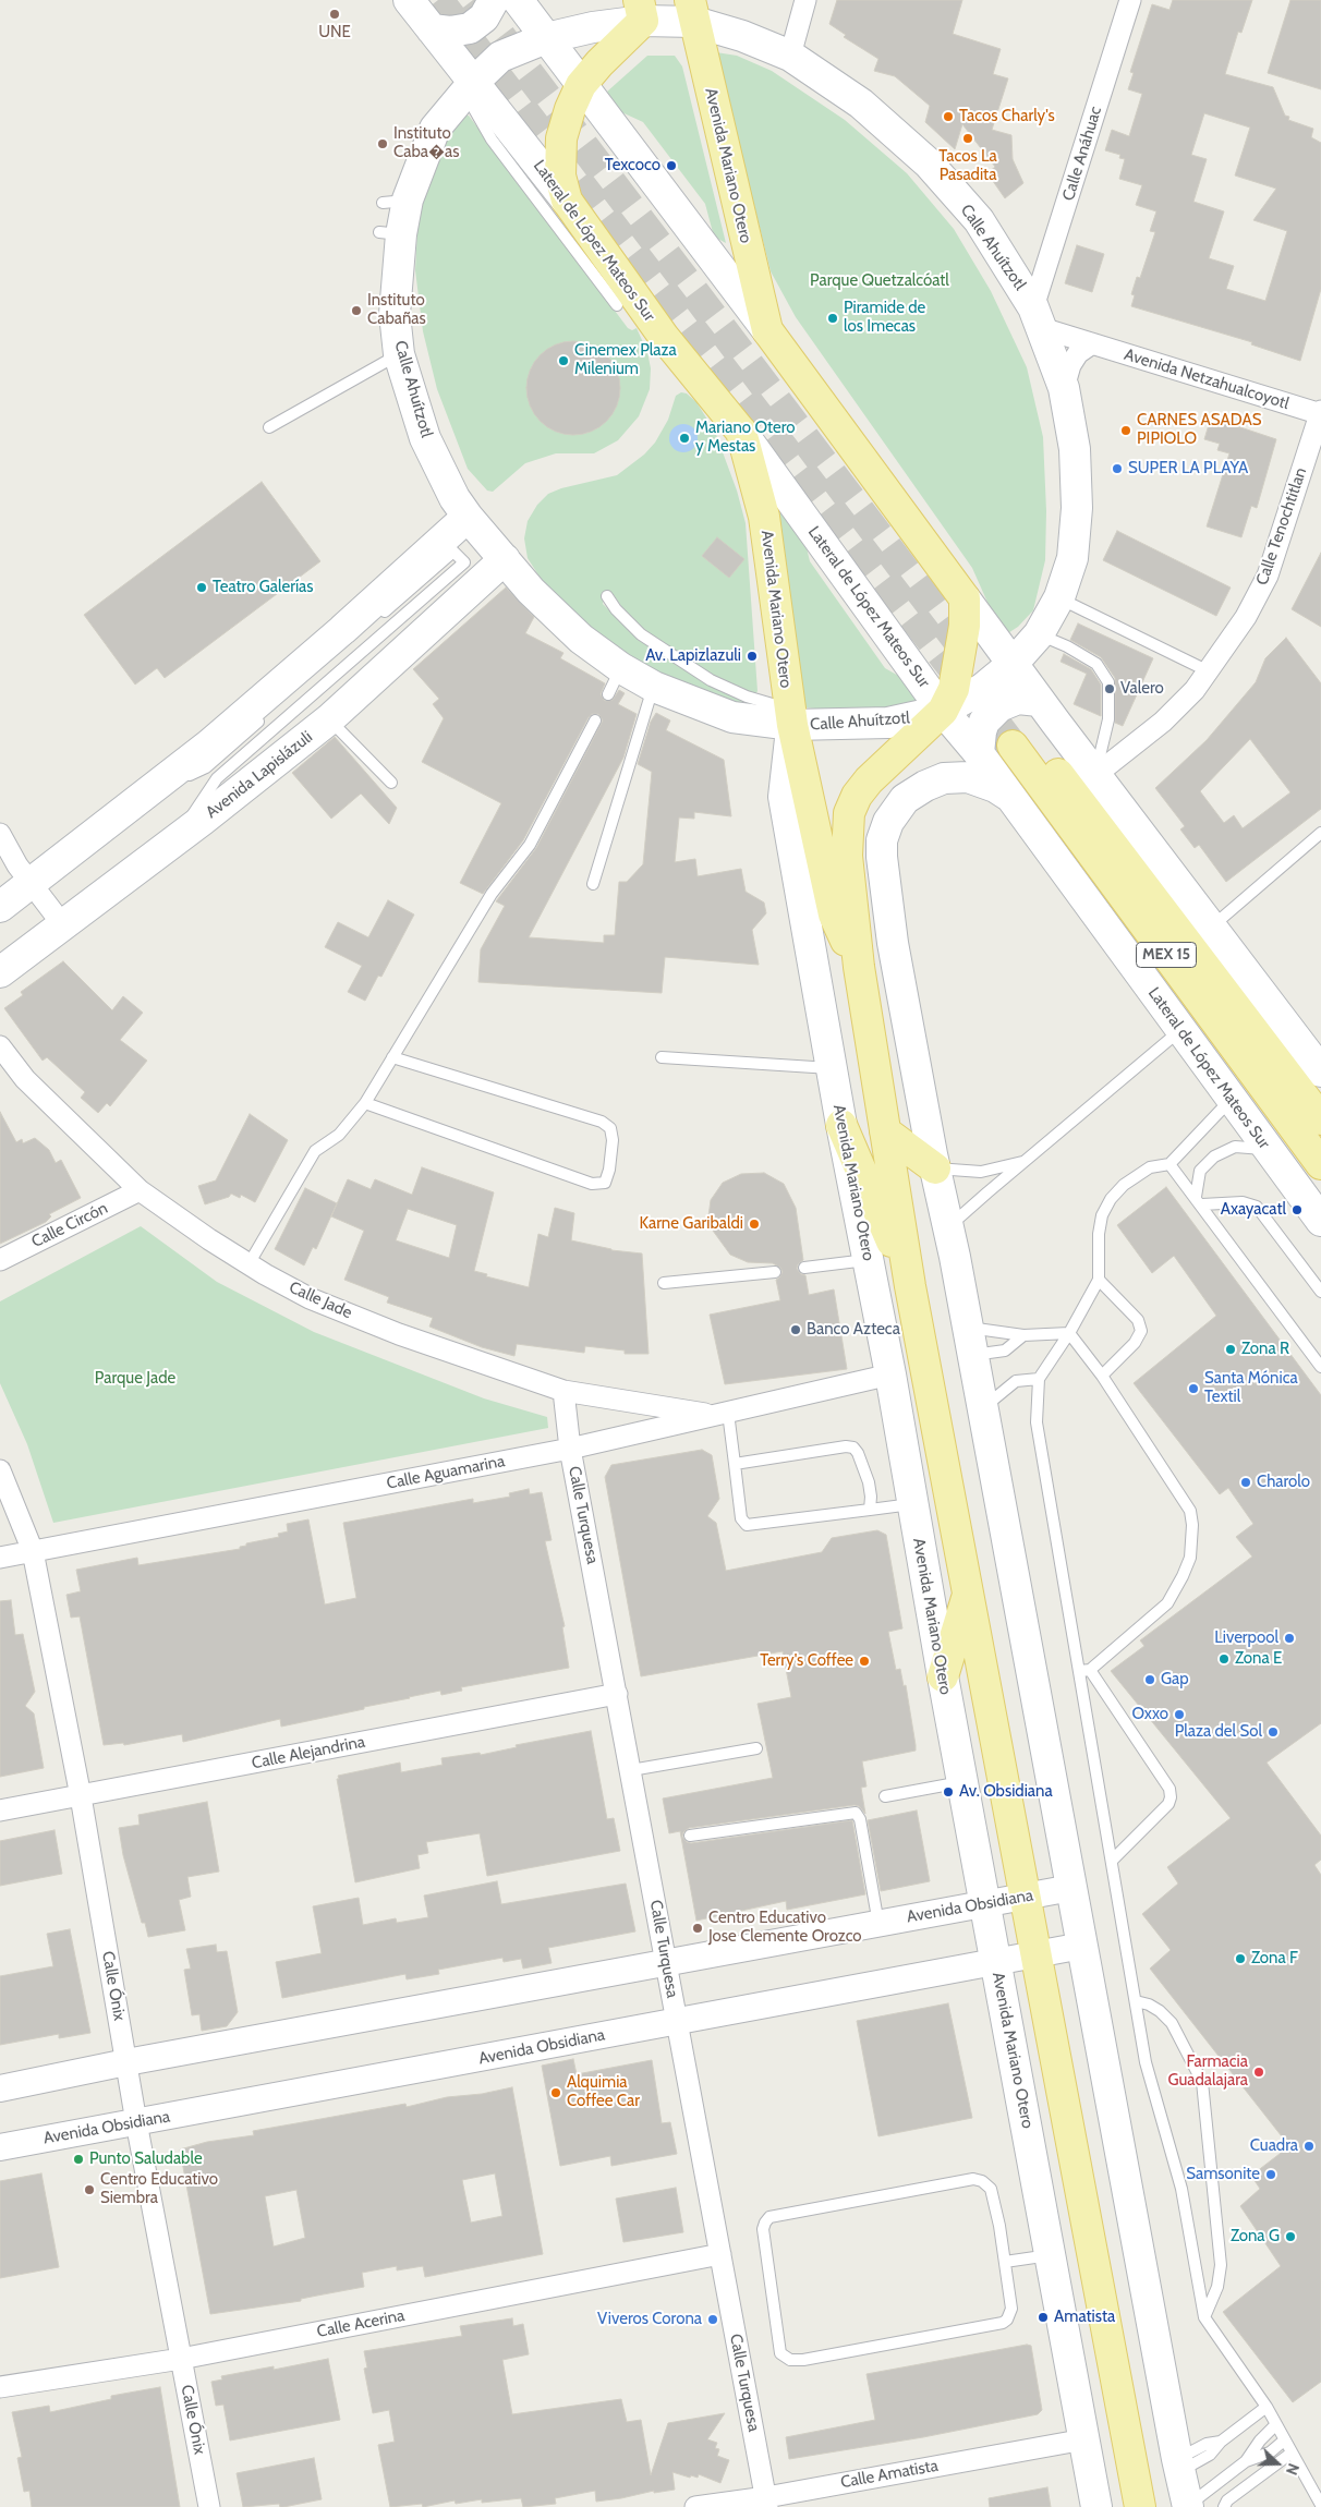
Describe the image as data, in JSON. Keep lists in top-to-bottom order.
{
  "streets": {
    "main road": [
      "Avenida Mariano Otero",
      "Lateral de López Mateos Sur",
      "Calle Ahuítzotl",
      "Avenida Lapislázuli",
      "MEX 15"
    ],
    "street": [
      "Calle Anáhuac",
      "Avenida Netzahualcoyotl",
      "Calle Tenochtitlan",
      "Calle Circón",
      "Calle Jade",
      "Calle Aguamarina",
      "Calle Turquesa",
      "Calle Alejandrina",
      "Avenida Obsidiana",
      "Calle Ónix",
      "Calle Acerina",
      "Calle Amatista"
    ]
  },
  "crossings": [
    ["Calle Anáhuac", "Calle Ahuítzotl"],
    ["Calle Anáhuac", "Avenida Netzahualcoyotl"],
    ["Avenida Mariano Otero", "Lateral de López Mateos Sur"],
    ["Avenida Mariano Otero", "Calle Ahuítzotl"],
    ["Avenida Mariano Otero", "Calle Aguamarina"],
    ["Avenida Mariano Otero", "Avenida Obsidiana"],
    ["Avenida Mariano Otero", "Calle Amatista"],
    ["Lateral de López Mateos Sur", "Calle Ahuítzotl"],
    ["Calle Ahuítzotl", "Avenida Netzahualcoyotl"],
    ["Calle Ahuítzotl", "Avenida Lapislázuli"],
    ["Avenida Netzahualcoyotl", "Calle Tenochtitlan"],
    ["Calle Circón", "Calle Jade"],
    ["Calle Jade", "Calle Aguamarina"],
    ["Calle Jade", "Calle Turquesa"],
    ["Calle Aguamarina", "Calle Turquesa"],
    ["Calle Aguamarina", "Calle Ónix"],
    ["Calle Turquesa", "Calle Alejandrina"],
    ["Calle Turquesa", "Avenida Obsidiana"],
    ["Calle Turquesa", "Calle Acerina"],
    ["Calle Turquesa", "Calle Amatista"],
    ["Calle Alejandrina", "Calle Ónix"],
    ["Avenida Obsidiana", "Calle Ónix"],
    ["Calle Ónix", "Calle Acerina"]
  ],
  "parks": ["Parque Quetzalcóatl", "Parque Jade"],
  "places": [
    "UNE",
    "Tacos Charly's",
    "Tacos La Pasadita",
    "Instituto Caba�as",
    "Texcoco",
    "Instituto Cabañas",
    "Piramide de los Imecas",
    "Cinemex Plaza Milenium",
    "CARNES ASADAS PIPIOLO",
    "Mariano Otero y Mestas",
    "SUPER LA PLAYA",
    "Teatro Galerías",
    "Av. Lapizlazuli",
    "Valero",
    "Axayacatl",
    "Karne Garibaldi",
    "Banco Azteca",
    "Zona R",
    "Santa Mónica Textil",
    "Charolo",
    "Liverpool",
    "Zona E",
    "Terry's Coffee",
    "Gap",
    "Oxxo",
    "Plaza del Sol",
    "Av. Obsidiana",
    "Centro Educativo Jose Clemente Orozco",
    "Zona F",
    "Farmacia Guadalajara",
    "Alquimia Coffee Car",
    "Cuadra",
    "Punto Saludable",
    "Samsonite",
    "Centro Educativo Siembra",
    "Zona G",
    "Amatista",
    "Viveros Corona"
  ],
  "north": "right"
}
